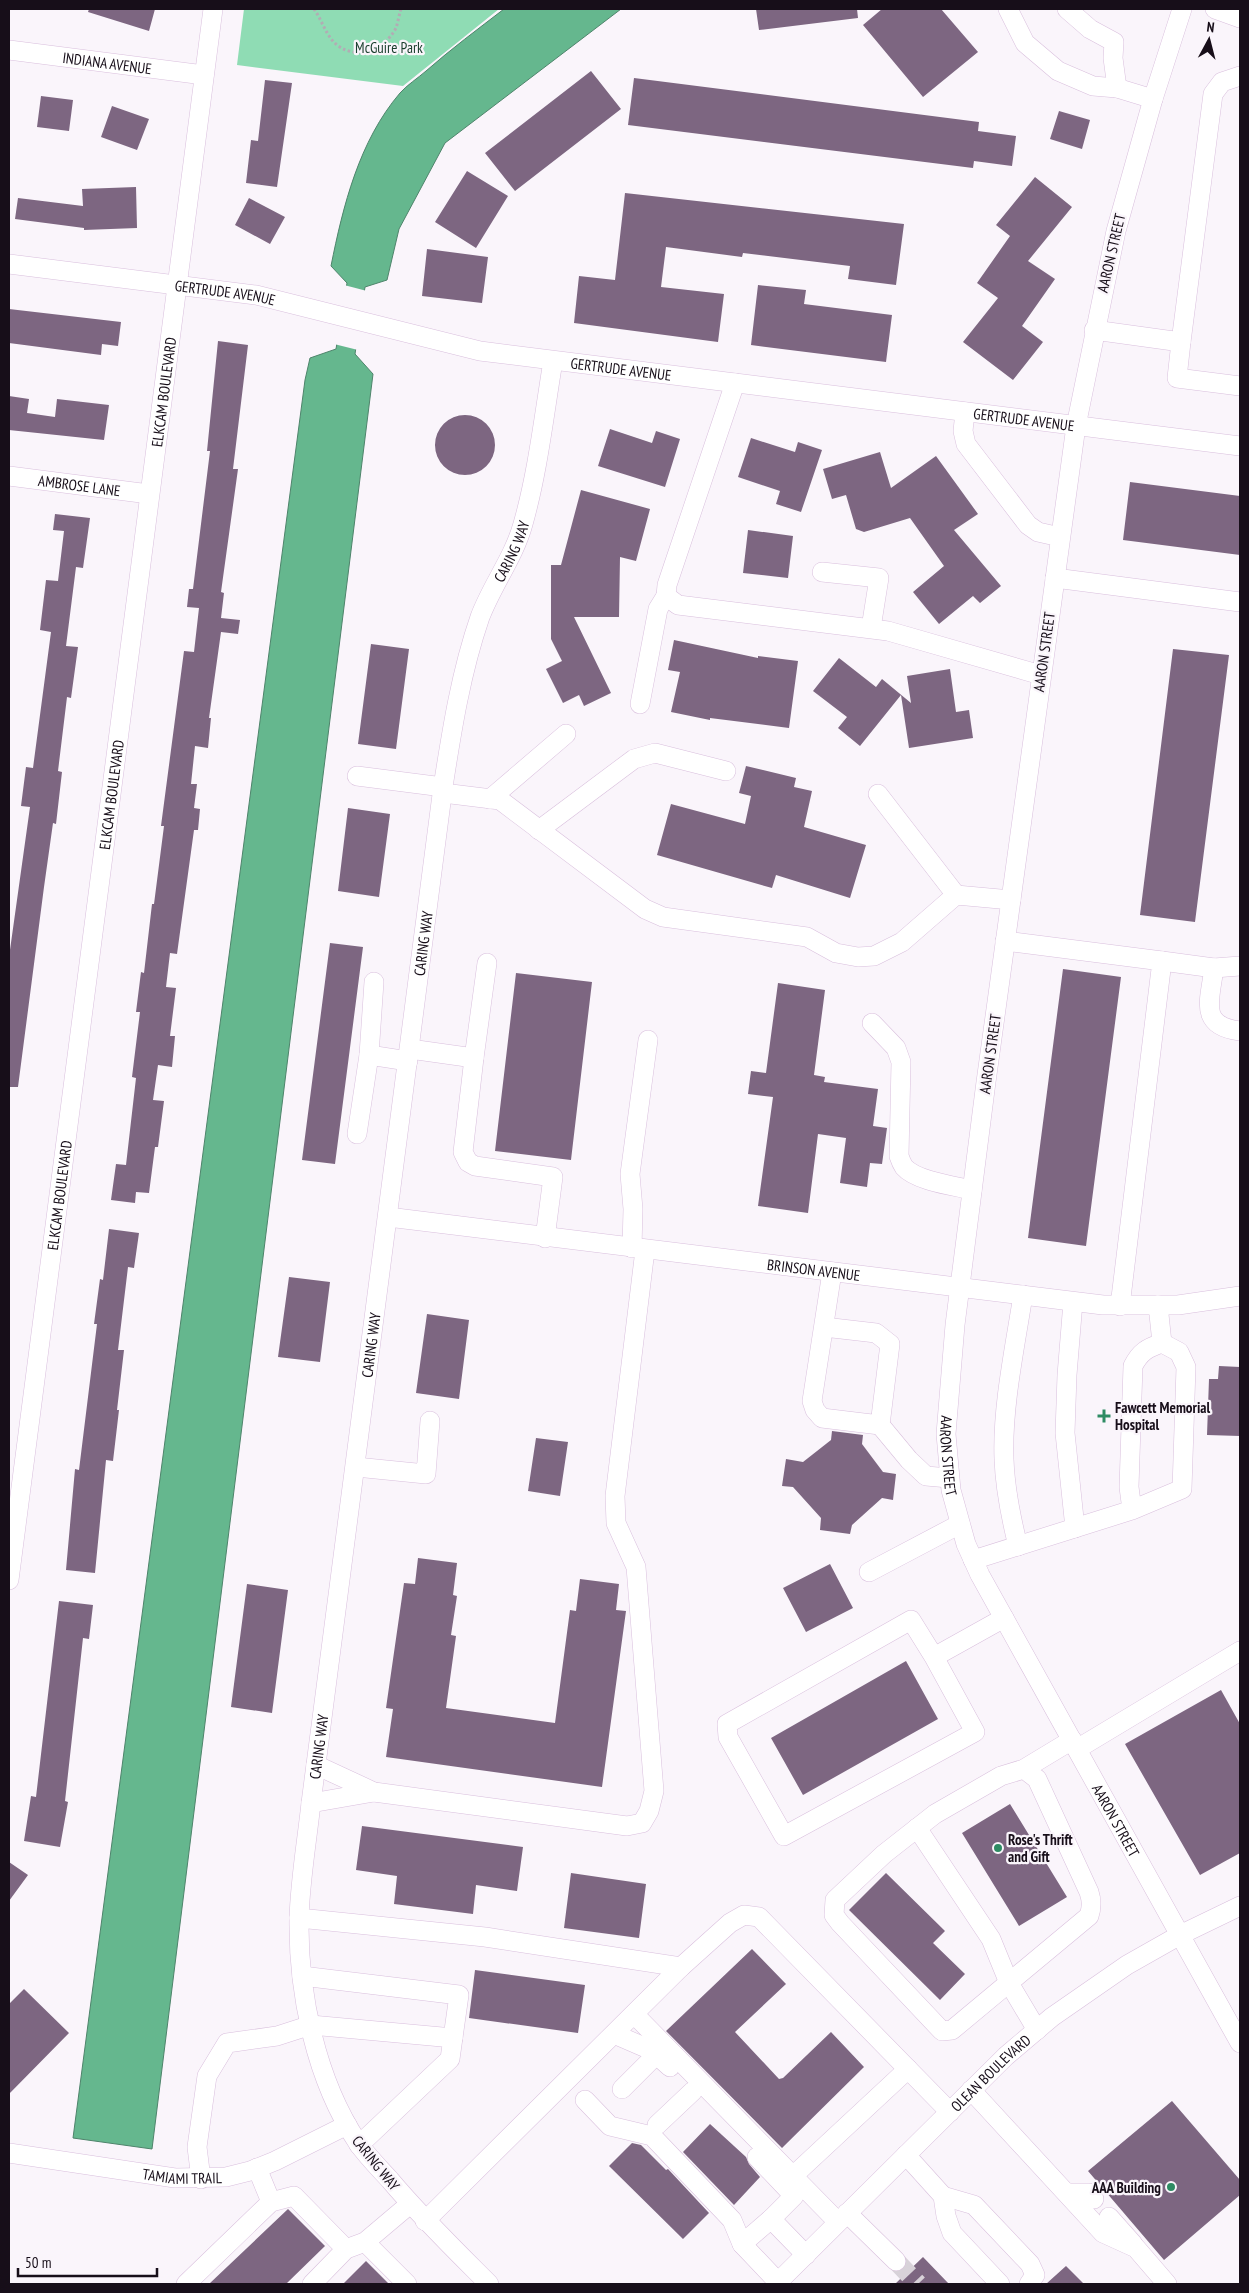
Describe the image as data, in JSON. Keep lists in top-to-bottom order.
{
  "streets": {
    "street": [
      "INDIANA AVENUE",
      "AARON STREET",
      "GERTRUDE AVENUE",
      "ELKCAM BOULEVARD",
      "AMBROSE LANE",
      "CARING WAY",
      "BRINSON AVENUE",
      "OLEAN BOULEVARD",
      "TAMIAMI TRAIL"
    ]
  },
  "crossings": [
    ["INDIANA AVENUE", "ELKCAM BOULEVARD"],
    ["AARON STREET", "GERTRUDE AVENUE"],
    ["AARON STREET", "BRINSON AVENUE"],
    ["AARON STREET", "OLEAN BOULEVARD"],
    ["GERTRUDE AVENUE", "ELKCAM BOULEVARD"],
    ["GERTRUDE AVENUE", "CARING WAY"],
    ["ELKCAM BOULEVARD", "AMBROSE LANE"],
    ["CARING WAY", "BRINSON AVENUE"],
    ["CARING WAY", "TAMIAMI TRAIL"]
  ],
  "parks": ["McGuire Park"],
  "places": {
    "health": ["Fawcett Memorial Hospital"],
    "other": ["Rose's Thrift and Gift", "AAA Building"]
  },
  "scale_bar": "50 m",
  "north": "top"
}
